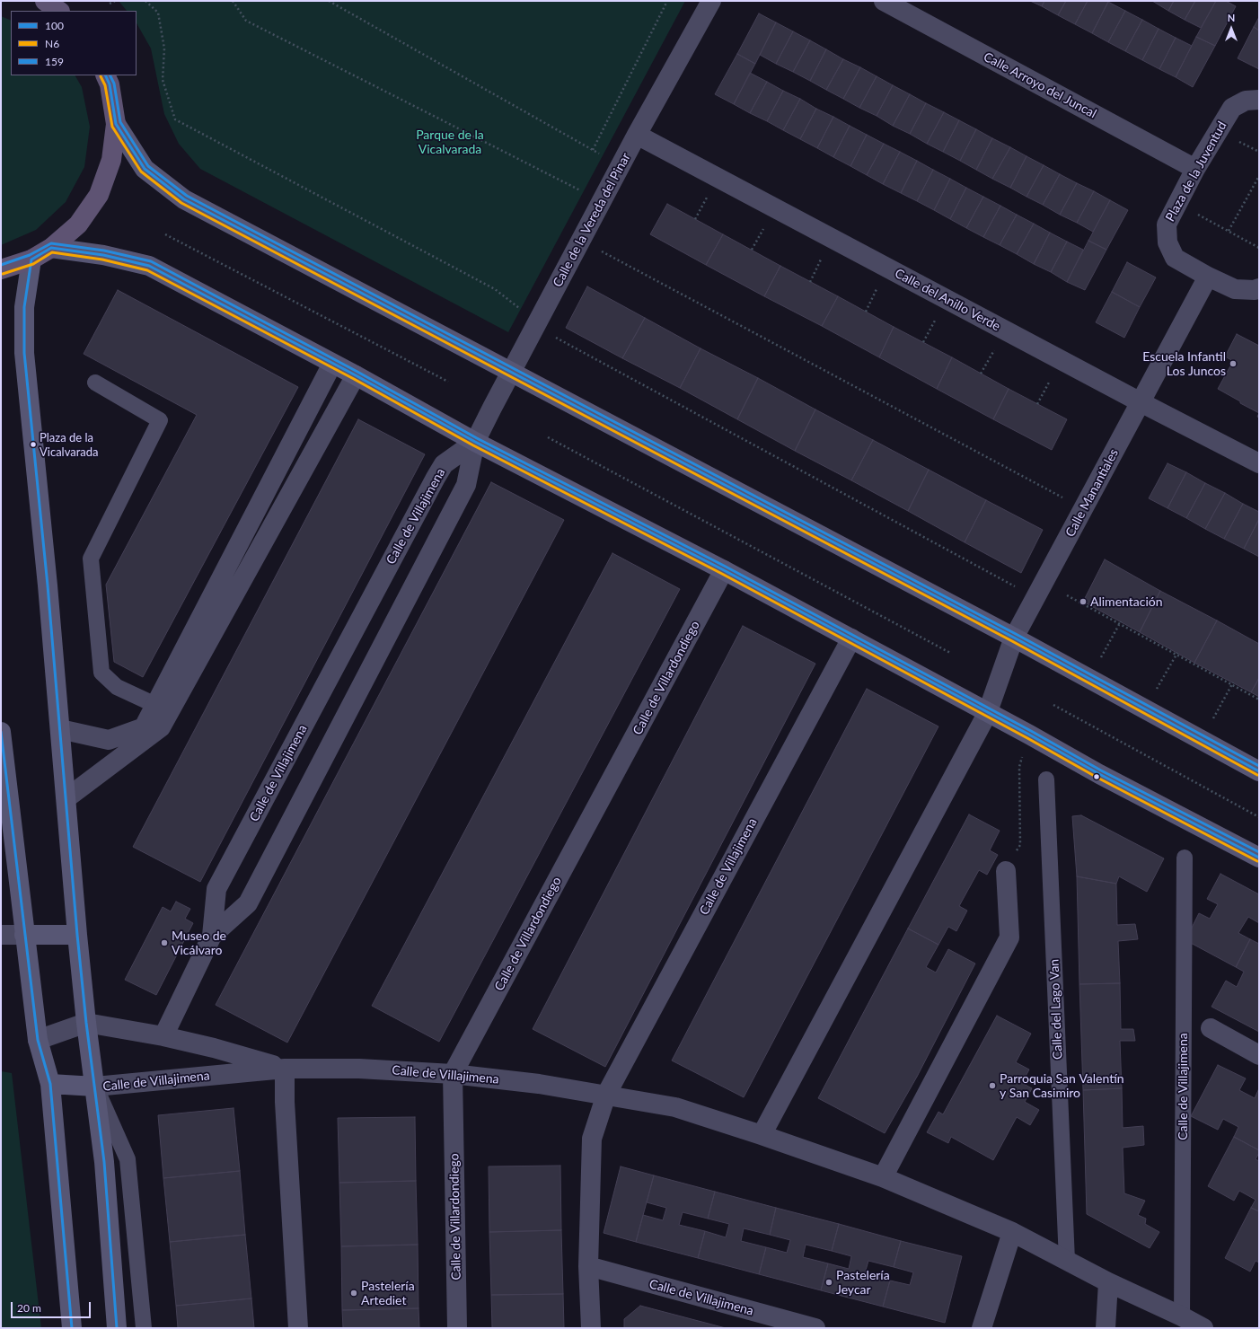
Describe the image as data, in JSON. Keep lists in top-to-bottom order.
{
  "streets": {
    "main road": ["Calle de Villajimena"],
    "street": [
      "Calle Arroyo del Juncal",
      "Plaza de la Juventud",
      "Calle de la Vereda del Pinar",
      "Calle del Anillo Verde",
      "Calle Manantiales",
      "Calle de Villardondiego"
    ],
    "lane": ["Calle del Lago Van"]
  },
  "crossings": [
    ["Calle Arroyo del Juncal", "Plaza de la Juventud"],
    ["Plaza de la Juventud", "Calle Manantiales"],
    ["Calle de la Vereda del Pinar", "Calle del Anillo Verde"],
    ["Calle de la Vereda del Pinar", "Calle de Villajimena"],
    ["Calle del Anillo Verde", "Calle Manantiales"],
    ["Calle de Villajimena", "Calle de Villardondiego"],
    ["Calle de Villajimena", "Calle del Lago Van"]
  ],
  "parks": ["Parque de la Vicalvarada"],
  "places": [
    "Escuela Infantil Los Juncos",
    "Plaza de la Vicalvarada",
    "Alimentación",
    "Museo de Vicálvaro",
    "Parroquia San Valentín y San Casimiro",
    "Pastelería Jeycar",
    "Pastelería Artediet"
  ],
  "lines": ["transit line 100", "transit line 159", "transit line N6"],
  "legend": ["100", "N6", "159"],
  "scale_bar": "20 m",
  "north": "top"
}
